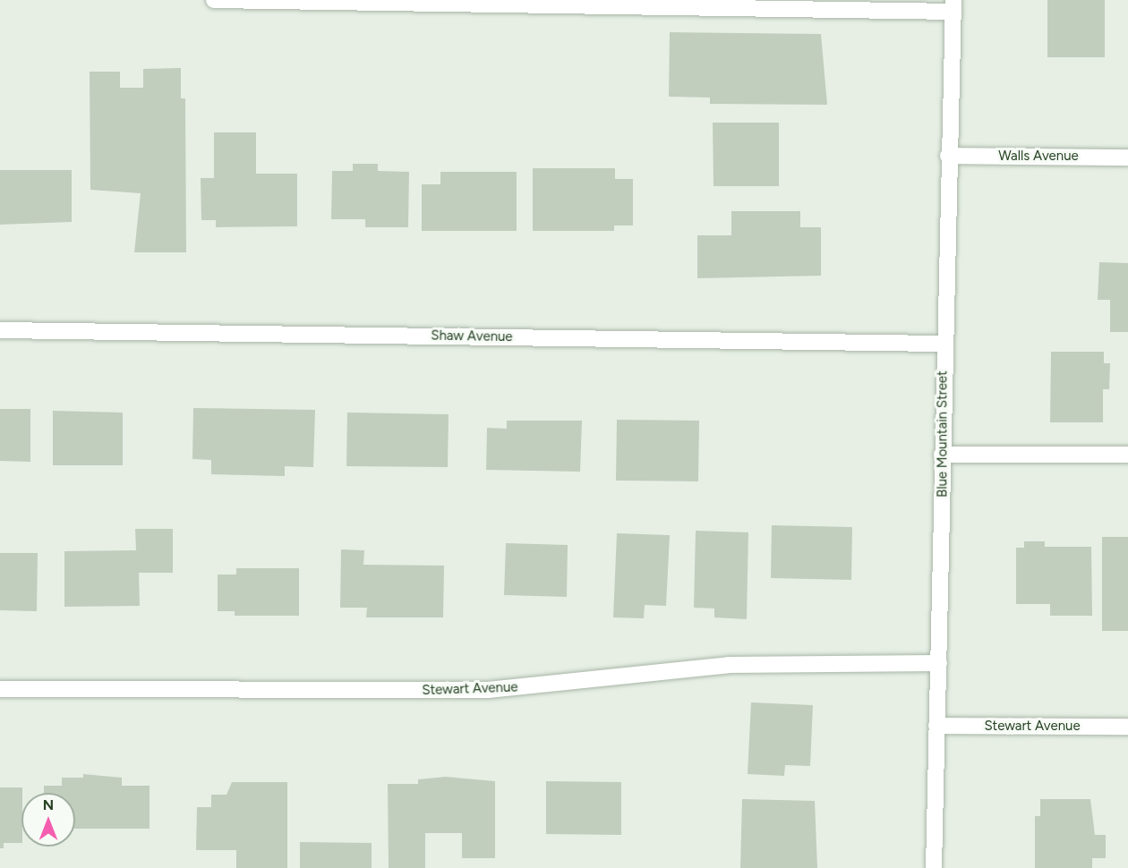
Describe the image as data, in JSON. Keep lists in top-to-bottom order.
{
  "streets": {
    "street": [
      "Walls Avenue",
      "Shaw Avenue",
      "Blue Mountain Street",
      "Stewart Avenue"
    ]
  },
  "crossings": [
    ["Walls Avenue", "Blue Mountain Street"],
    ["Shaw Avenue", "Blue Mountain Street"],
    ["Blue Mountain Street", "Stewart Avenue"]
  ],
  "north": "top"
}
